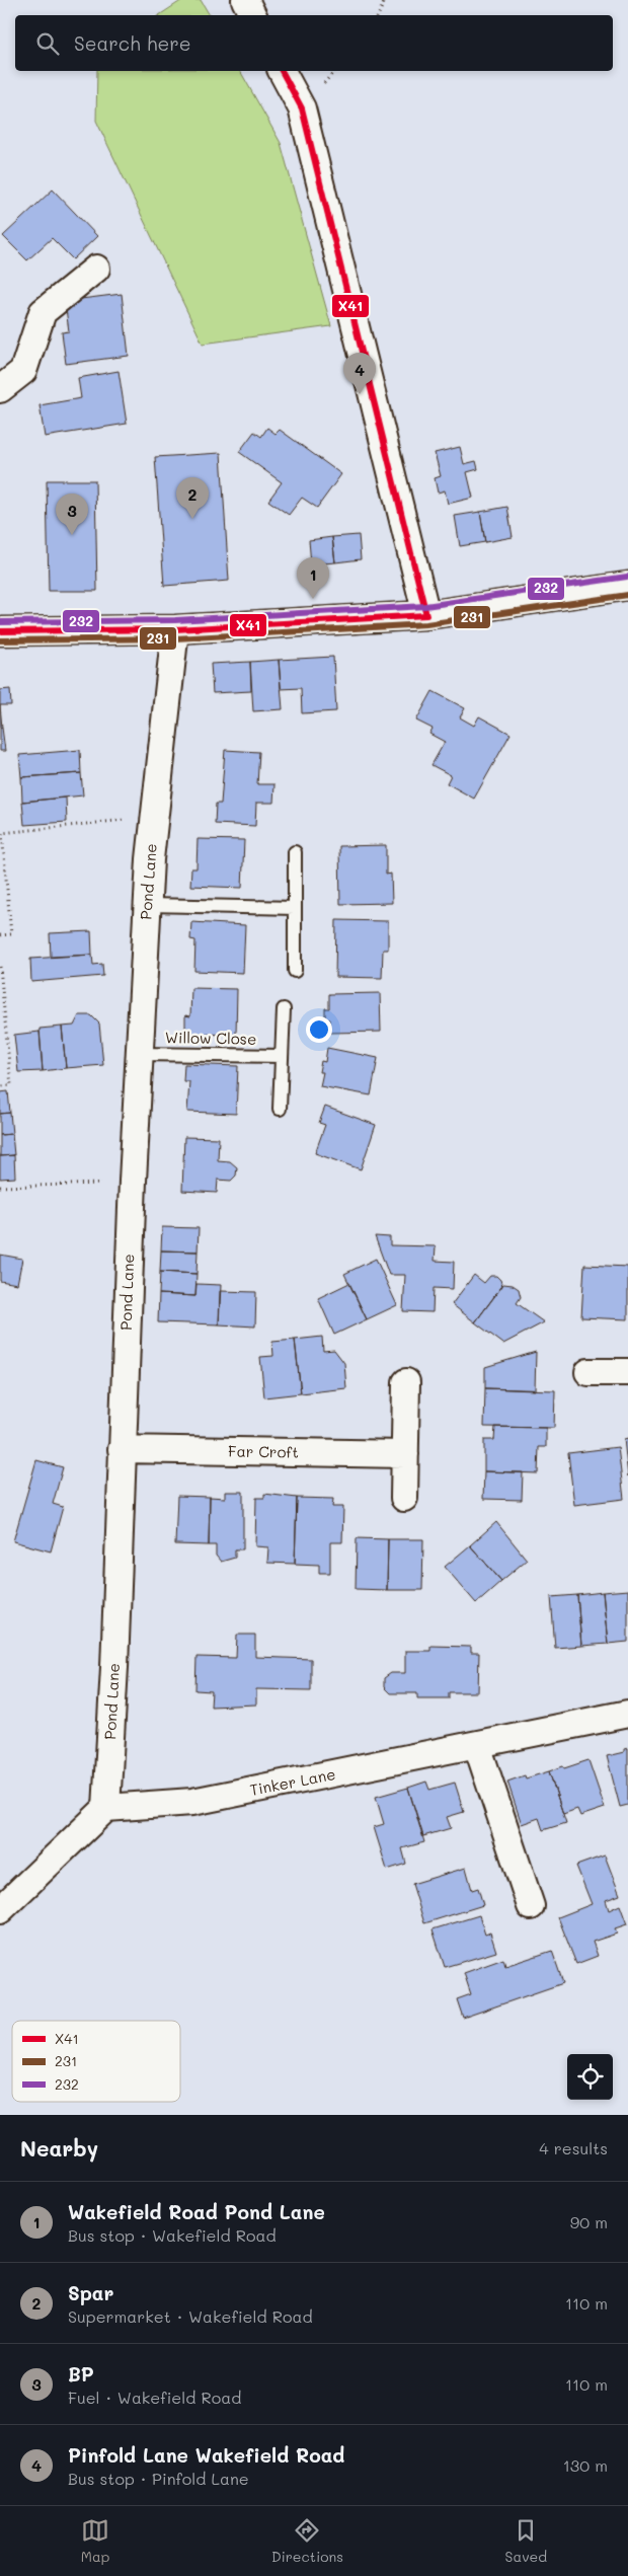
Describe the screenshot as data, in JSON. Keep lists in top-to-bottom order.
{
  "streets": {
    "street": ["Pond Lane", "Far Croft", "Tinker Lane"],
    "lane": ["Willow Close"]
  },
  "crossings": [
    ["Pond Lane", "Willow Close"],
    ["Pond Lane", "Far Croft"],
    ["Pond Lane", "Tinker Lane"]
  ],
  "lines": ["transit line X41", "transit line 232", "transit line 231"],
  "legend": ["X41", "231", "232"],
  "page": {
    "search": "Search here",
    "pins": [
      "4",
      "2",
      "3",
      "1"
    ],
    "heading": ["Nearby", "4 results"],
    "list": [
      {
        "mark": "1",
        "name": "Wakefield Road Pond Lane",
        "note": "Bus stop · Wakefield Road",
        "value": "90 m"
      },
      {
        "mark": "2",
        "name": "Spar",
        "note": "Supermarket · Wakefield Road",
        "value": "110 m"
      },
      {
        "mark": "3",
        "name": "BP",
        "note": "Fuel · Wakefield Road",
        "value": "110 m"
      },
      {
        "mark": "4",
        "name": "Pinfold Lane Wakefield Road",
        "note": "Bus stop · Pinfold Lane",
        "value": "130 m"
      }
    ],
    "nav": ["Map", "Directions", "Saved"]
  }
}
